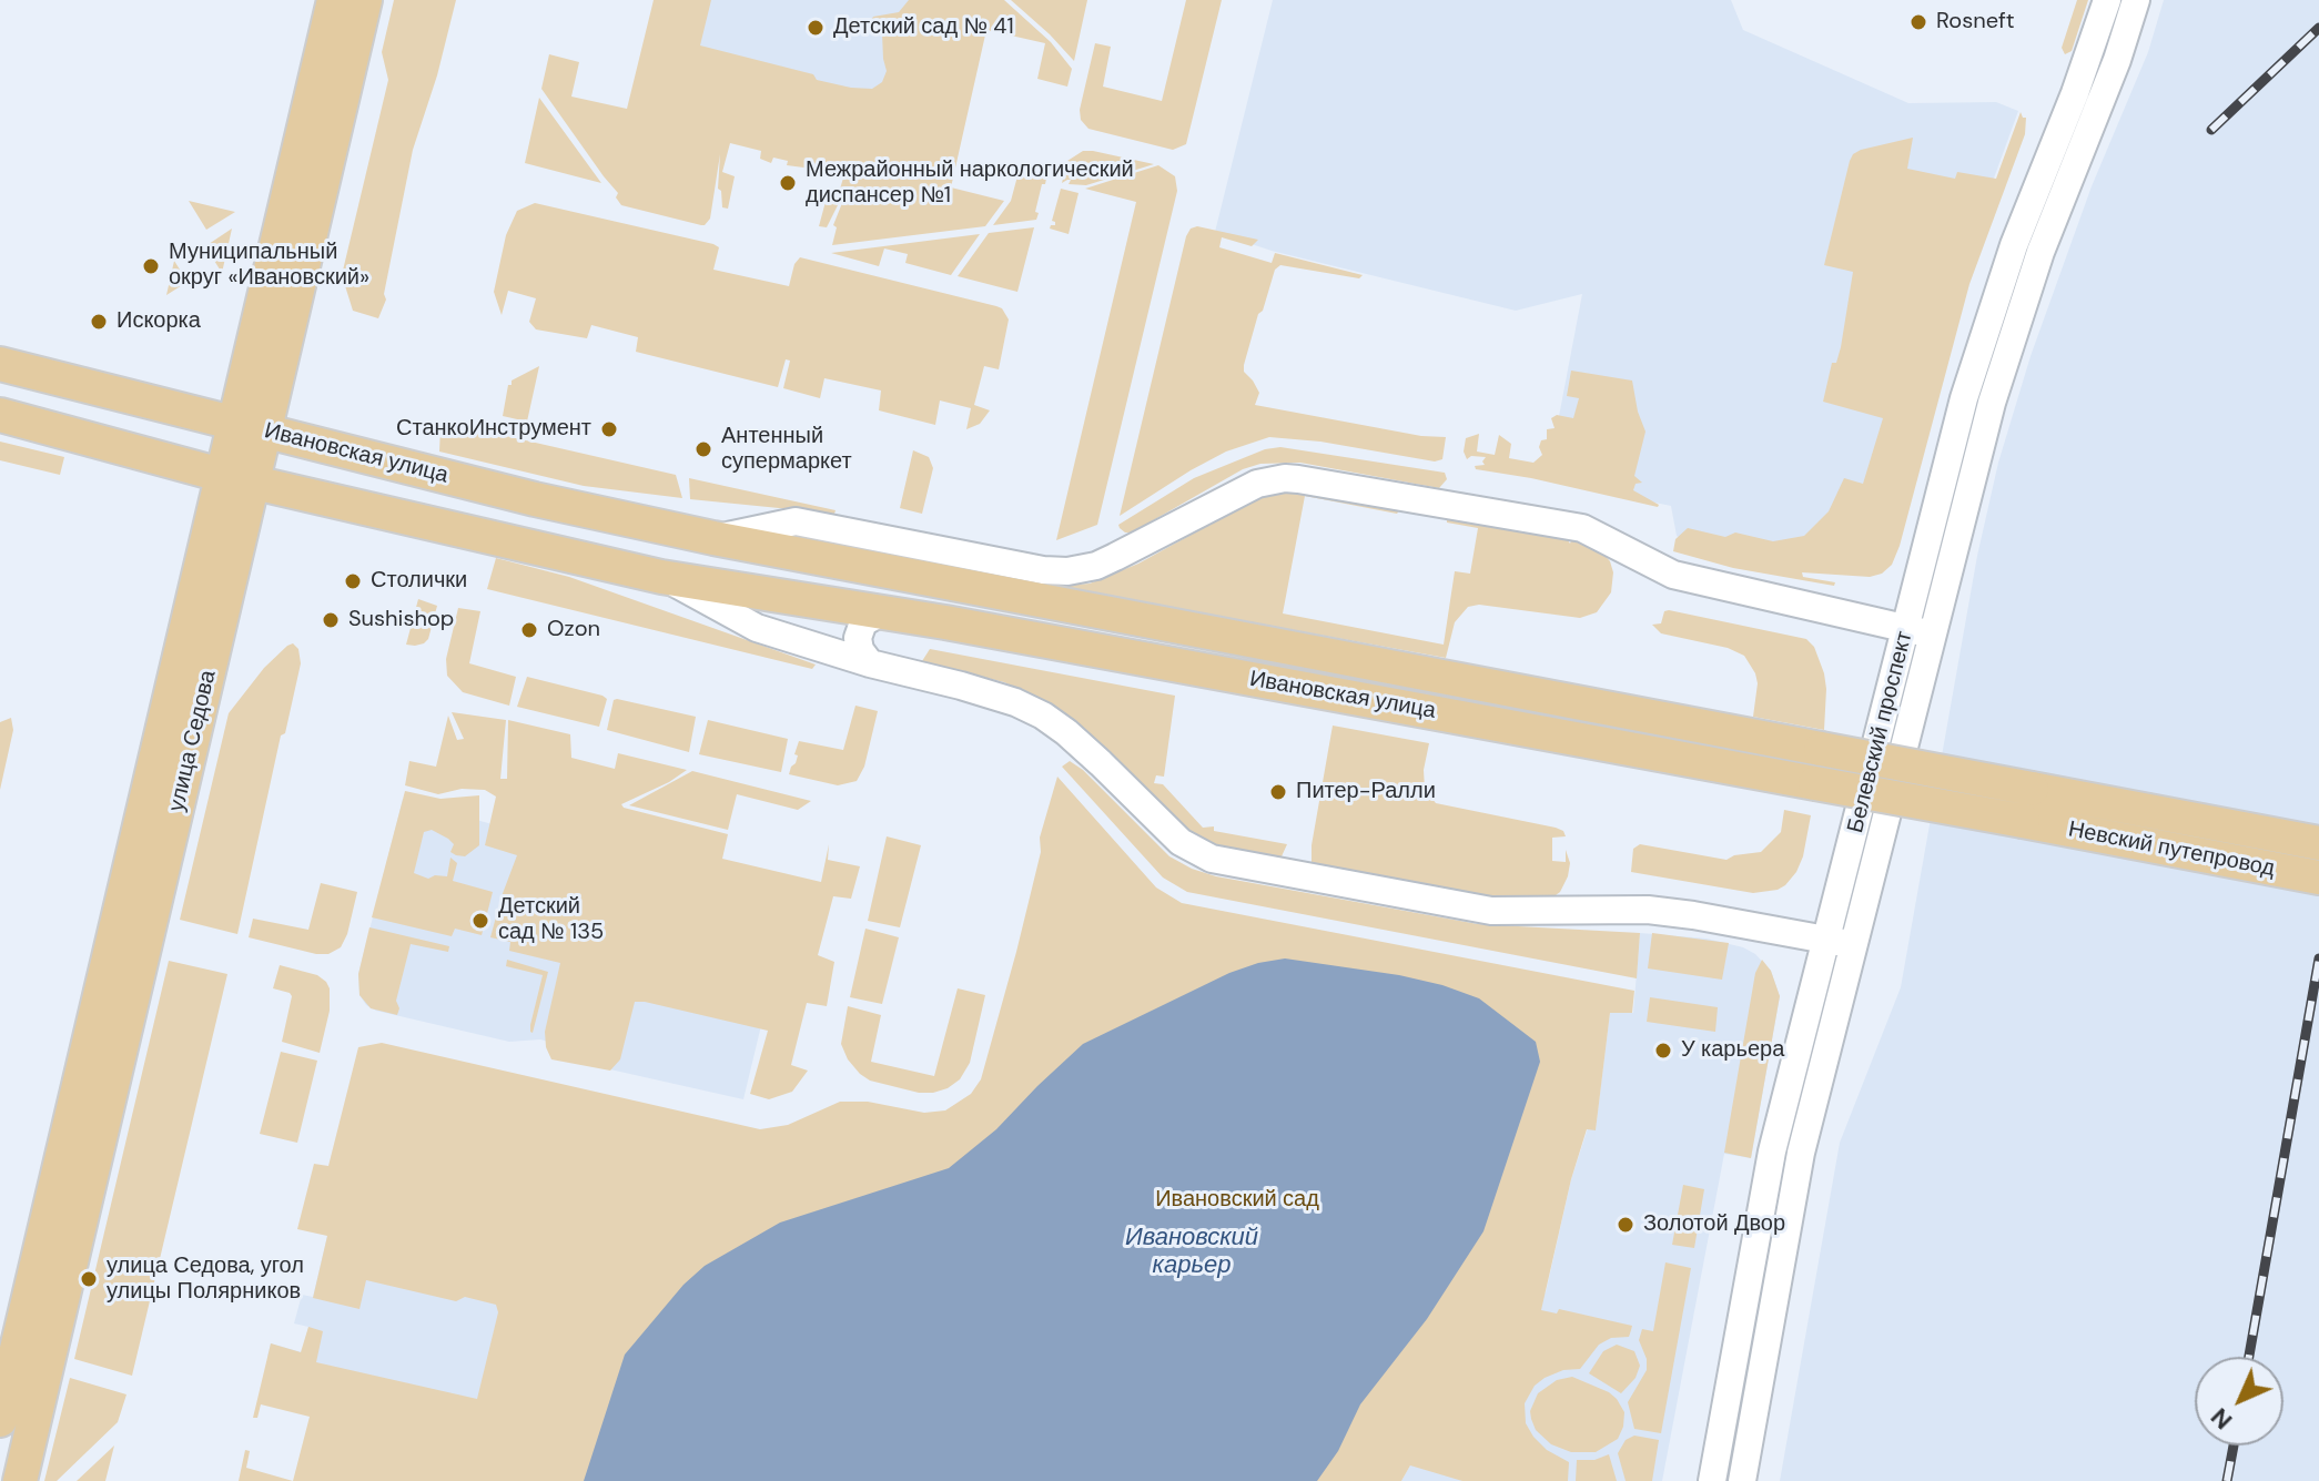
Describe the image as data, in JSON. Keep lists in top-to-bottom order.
{
  "streets": {
    "main road": ["Ивановская улица", "улица Седова", "Невский путепровод"],
    "street": ["Белевский проспект"]
  },
  "crossings": [
    ["Ивановская улица", "Белевский проспект"],
    ["Ивановская улица", "улица Седова"],
    ["Ивановская улица", "Невский путепровод"]
  ],
  "water": ["Ивановский карьер"],
  "parks": ["Ивановский сад"],
  "places": [
    "Rosneft",
    "Детский сад № 41",
    "Межрайонный наркологический диспансер №1",
    "Муниципальный округ «Ивановский»",
    "Искорка",
    "СтанкоИнструмент",
    "Антенный супермаркет",
    "Столички",
    "Sushishop",
    "Ozon",
    "Питер-Ралли",
    "Детский сад № 135",
    "У карьера",
    "Золотой Двор",
    "улица Седова, угол улицы Полярников"
  ],
  "north": "bottom left"
}
